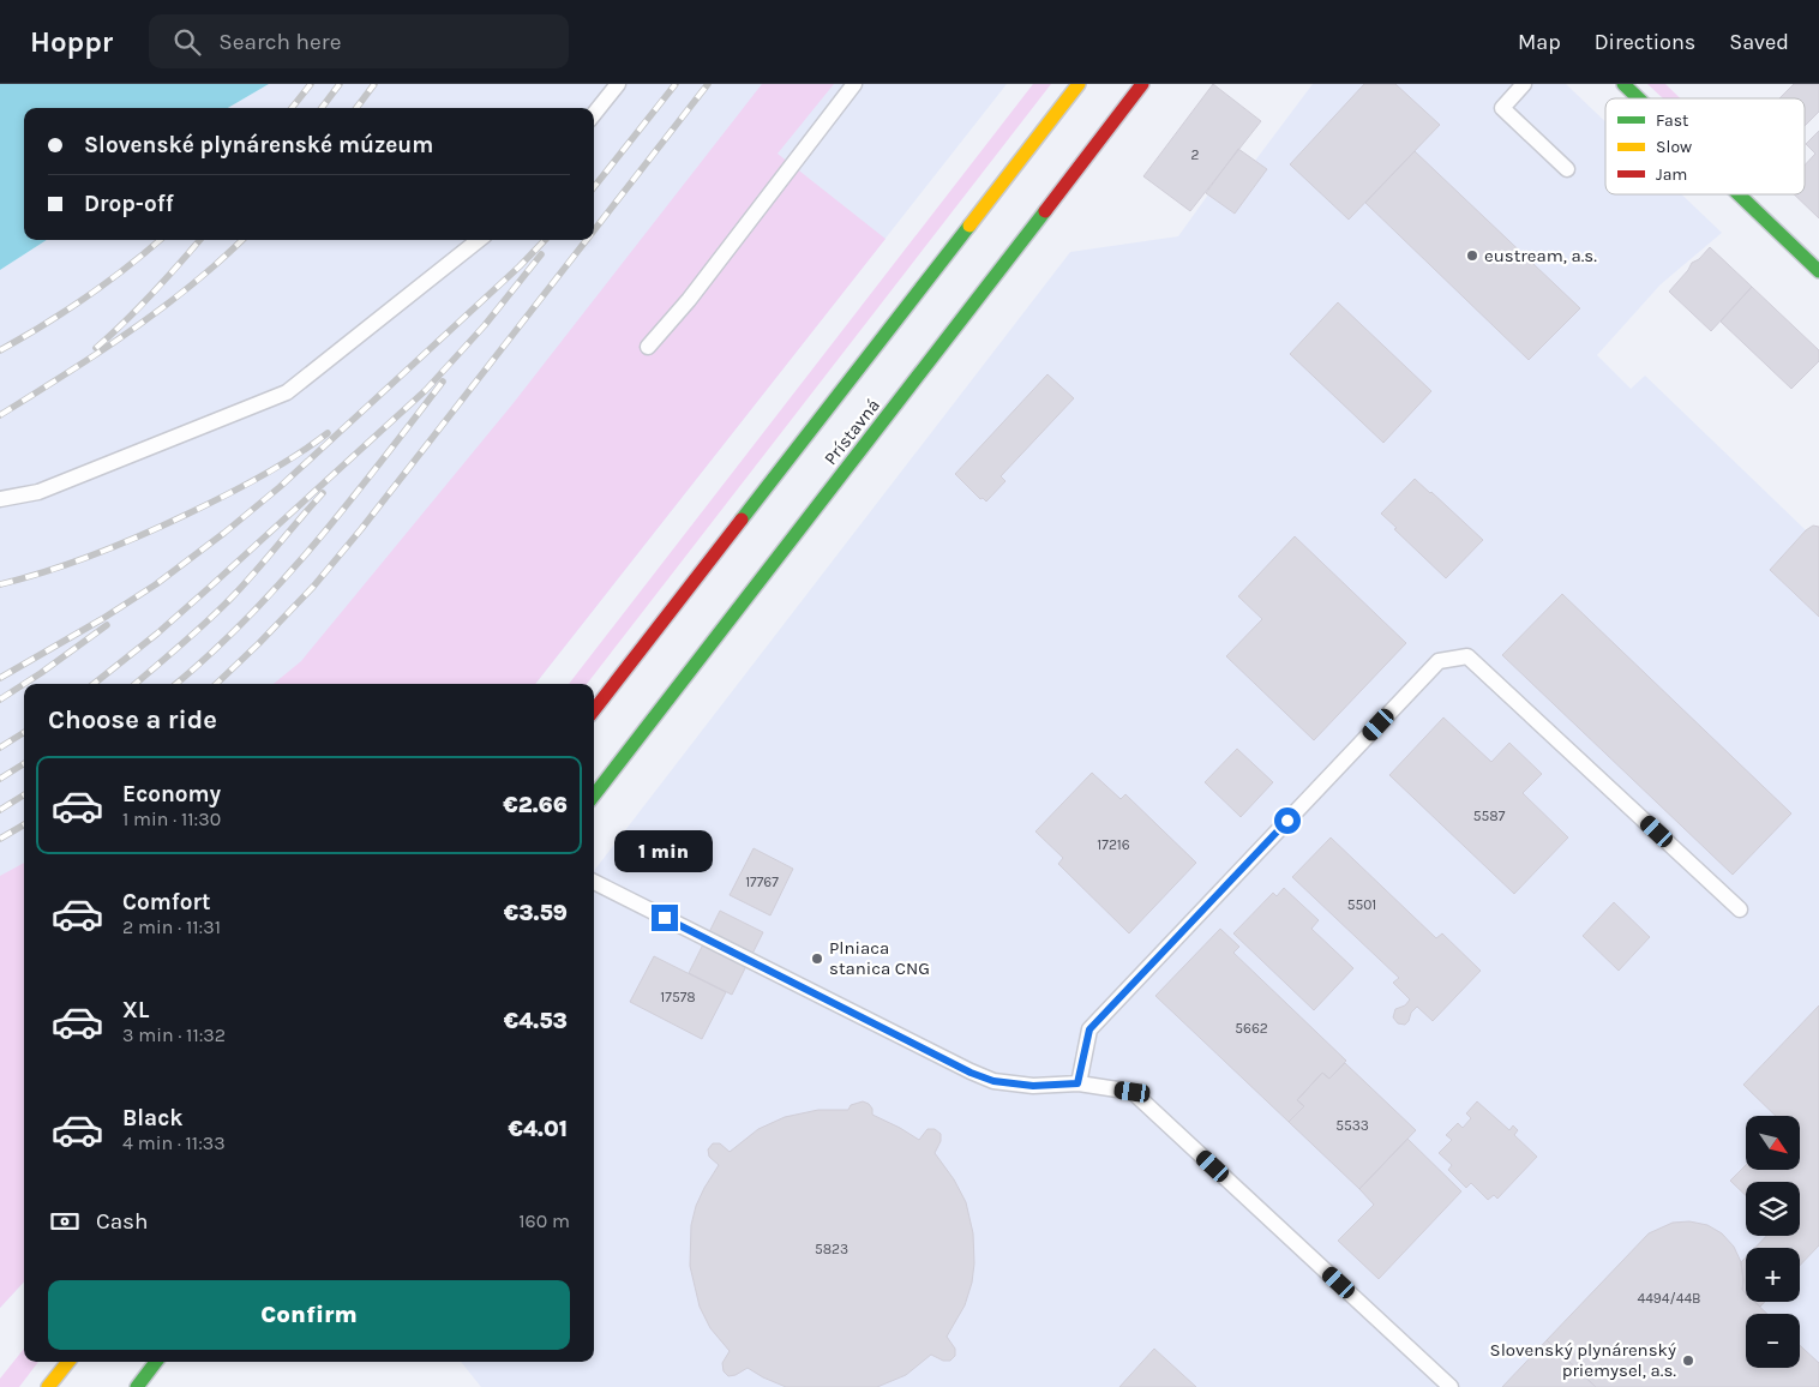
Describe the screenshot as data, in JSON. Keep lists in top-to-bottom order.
{
  "streets": {
    "main road": ["Prístavná"]
  },
  "places": ["eustream, a.s.", "Plniaca stanica CNG", "Slovenský plynárenský priemysel, a.s."],
  "house_numbers": [
    "2",
    "5587",
    "17216",
    "17767",
    "5501",
    "17578",
    "5662",
    "5533",
    "5823",
    "4494/44B"
  ],
  "legend": ["Fast", "Slow", "Jam"],
  "north": "bottom right",
  "page": {
    "header": "Hoppr",
    "search": "Search here",
    "nav": ["Map", "Directions", "Saved"],
    "banner": ["Slovenské plynárenské múzeum", "Drop-off"],
    "heading": "Choose a ride",
    "list": [
      {
        "name": "Economy",
        "note": "1 min · 11:30",
        "value": "€2.66"
      },
      {
        "name": "Comfort",
        "note": "2 min · 11:31",
        "value": "€3.59"
      },
      {
        "name": "XL",
        "note": "3 min · 11:32",
        "value": "€4.53"
      },
      {
        "name": "Black",
        "note": "4 min · 11:33",
        "value": "€4.01"
      }
    ],
    "bubble": "1 min",
    "map_buttons": ["+", "−"],
    "pay": ["Cash", "160 m"],
    "buttons": "Confirm"
  }
}
